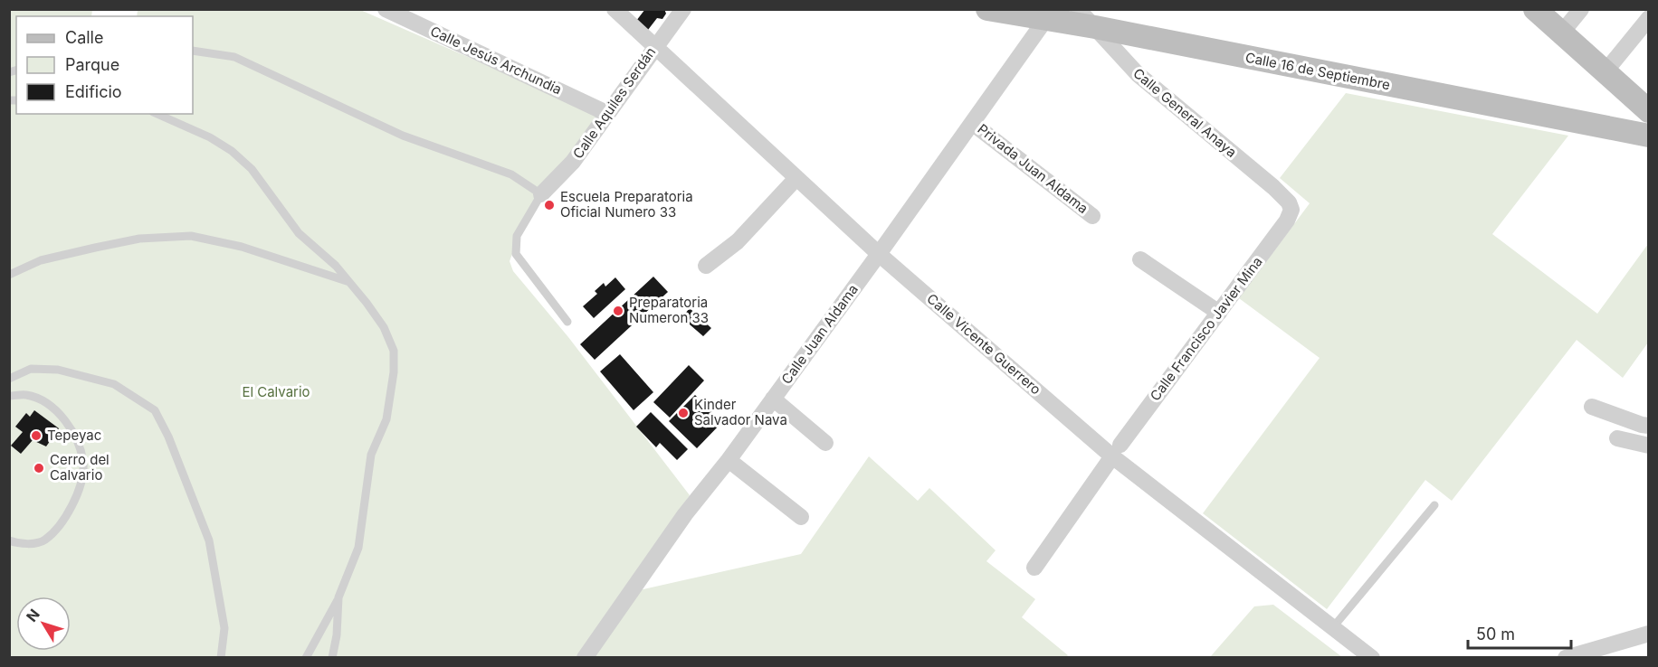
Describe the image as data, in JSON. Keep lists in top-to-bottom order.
{
  "streets": {
    "street": [
      "Calle Jesús Archundia",
      "Calle 16 de Septiembre",
      "Calle Aquiles Serdán",
      "Calle General Anaya",
      "Privada Juan Aldama",
      "Calle Francisco Javier Mina",
      "Calle Juan Aldama",
      "Calle Vicente Guerrero"
    ]
  },
  "crossings": [
    ["Calle Jesús Archundia", "Calle Aquiles Serdán"],
    ["Calle 16 de Septiembre", "Calle General Anaya"],
    ["Calle 16 de Septiembre", "Calle Juan Aldama"],
    ["Calle Aquiles Serdán", "Calle Vicente Guerrero"],
    ["Calle General Anaya", "Calle Francisco Javier Mina"],
    ["Privada Juan Aldama", "Calle Juan Aldama"],
    ["Calle Francisco Javier Mina", "Calle Vicente Guerrero"],
    ["Calle Juan Aldama", "Calle Vicente Guerrero"]
  ],
  "parks": ["El Calvario"],
  "places": [
    "Escuela Preparatoria Oficial Numero 33",
    "Preparatoria Numeron 33",
    "Kinder Salvador Nava",
    "Tepeyac",
    "Cerro del Calvario"
  ],
  "legend": ["Calle", "Parque", "Edificio"],
  "scale_bar": "50 m",
  "north": "top left"
}
